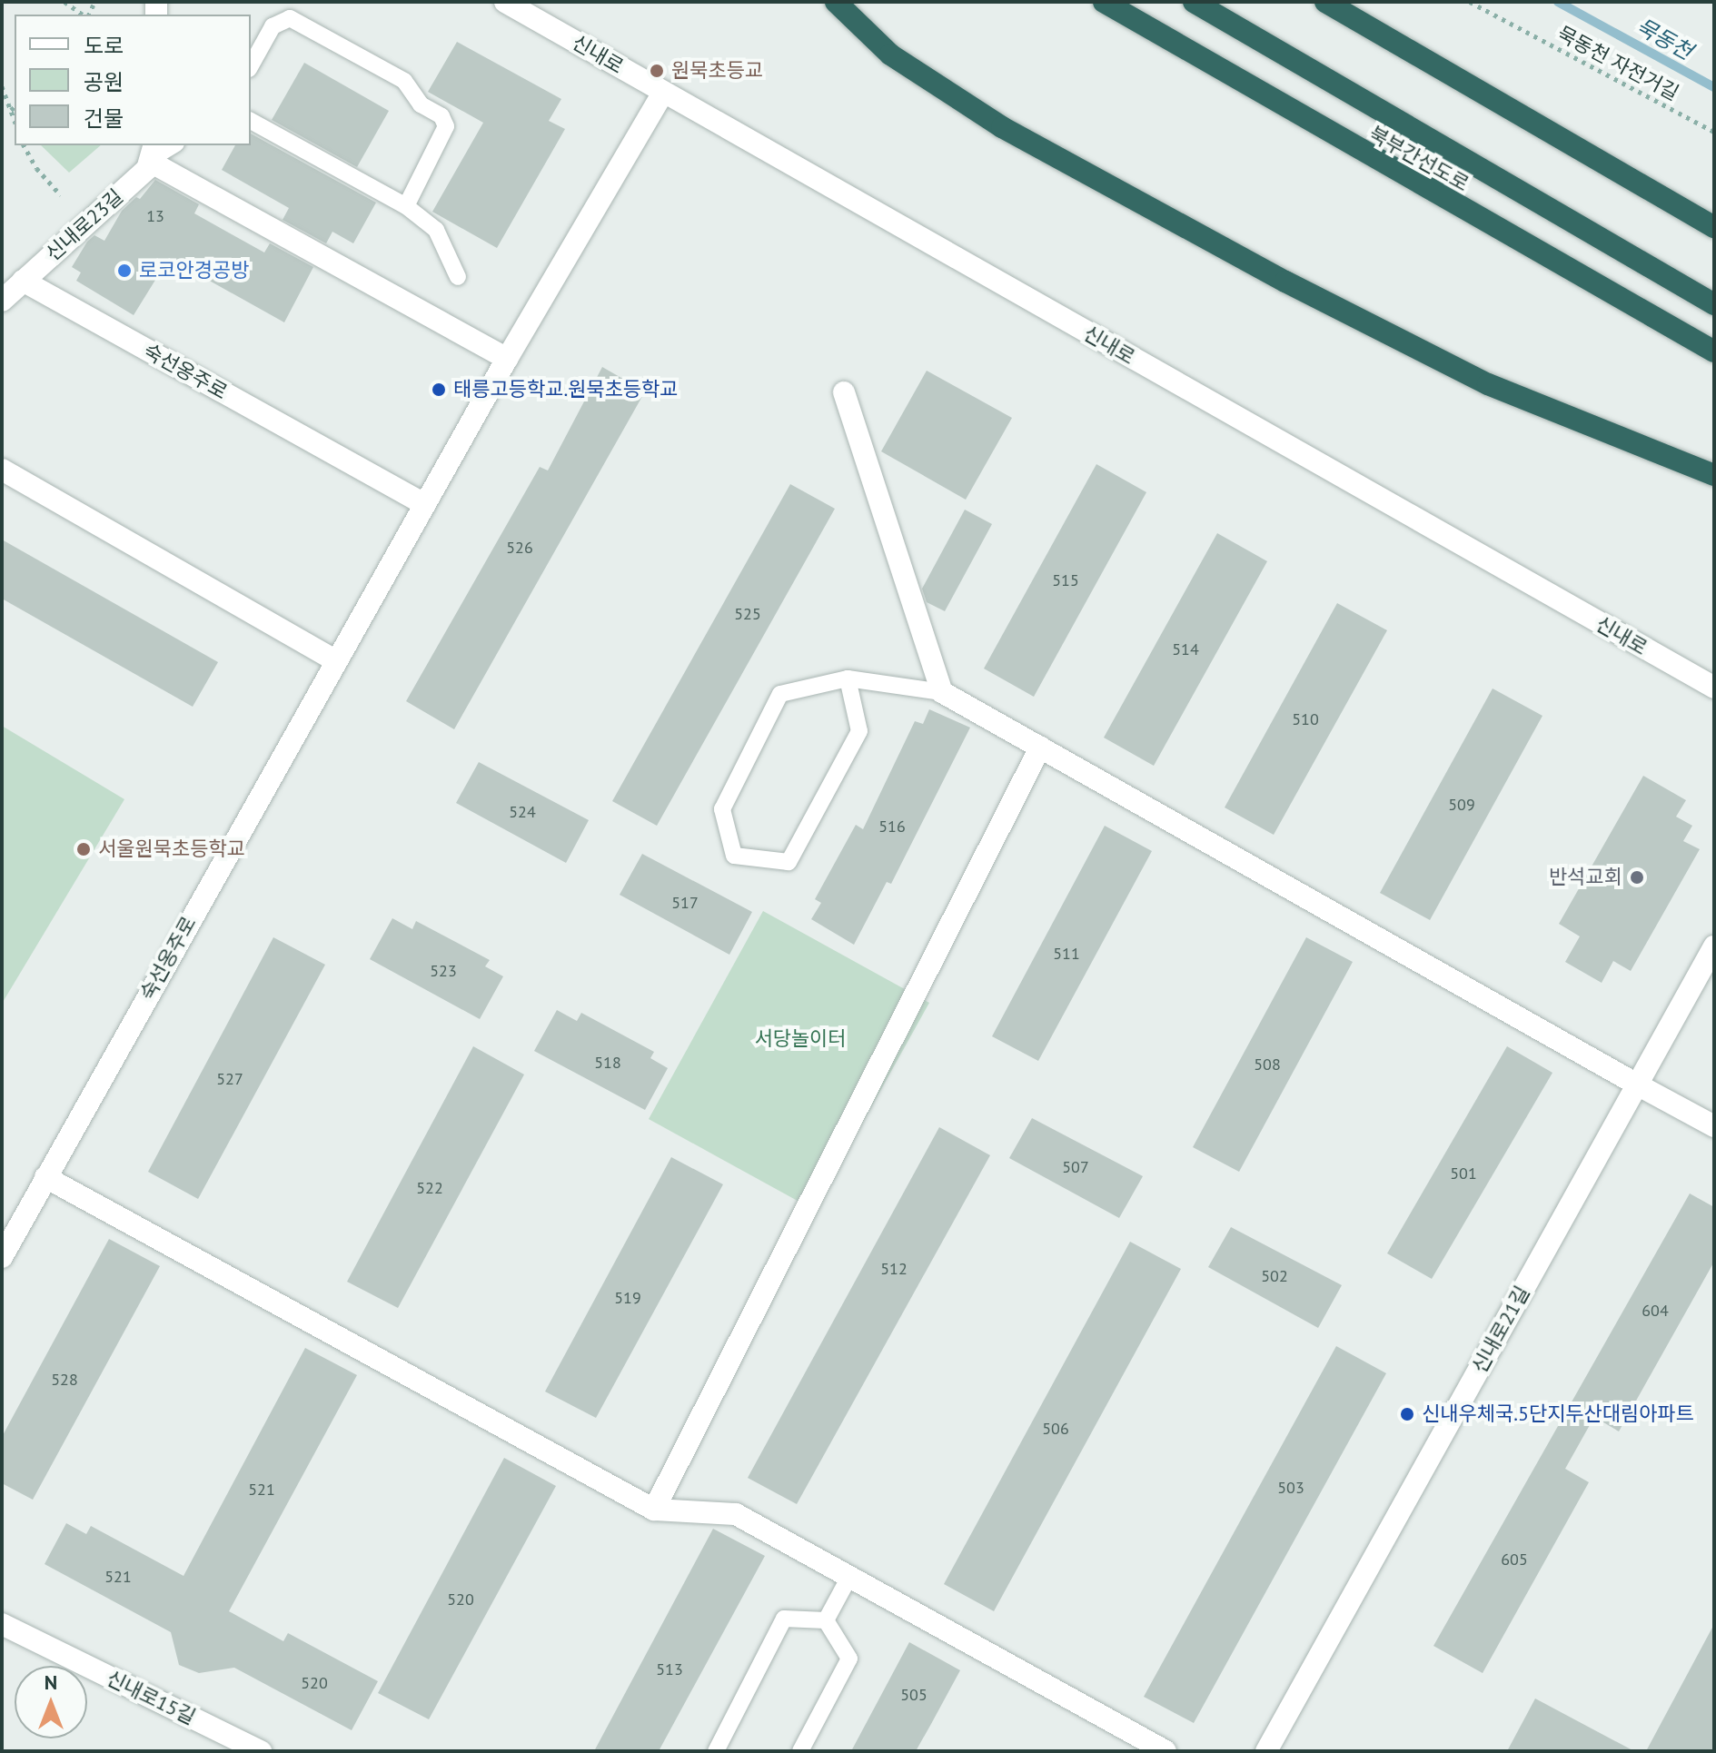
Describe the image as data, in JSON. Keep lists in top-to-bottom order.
{
  "streets": {
    "highway": ["북부간선도로"],
    "street": [
      "신내로",
      "신내로23길",
      "숙선옹주로",
      "신내로21길",
      "신내로15길"
    ],
    "path": ["묵동천 자전거길"]
  },
  "crossings": [
    ["신내로", "숙선옹주로"],
    ["신내로23길", "숙선옹주로"]
  ],
  "water": ["묵동천"],
  "parks": ["서당놀이터"],
  "places": [
    "원묵초등교",
    "로코안경공방",
    "태릉고등학교.원묵초등학교",
    "서울원묵초등학교",
    "반석교회",
    "신내우체국.5단지두산대림아파트"
  ],
  "house_numbers": [
    "13",
    "526",
    "515",
    "525",
    "514",
    "510",
    "509",
    "524",
    "516",
    "517",
    "511",
    "523",
    "518",
    "508",
    "527",
    "507",
    "501",
    "522",
    "512",
    "502",
    "519",
    "604",
    "528",
    "506",
    "503",
    "521",
    "605",
    "521",
    "520",
    "513",
    "520",
    "505"
  ],
  "legend": ["도로", "공원", "건물"],
  "north": "top"
}
